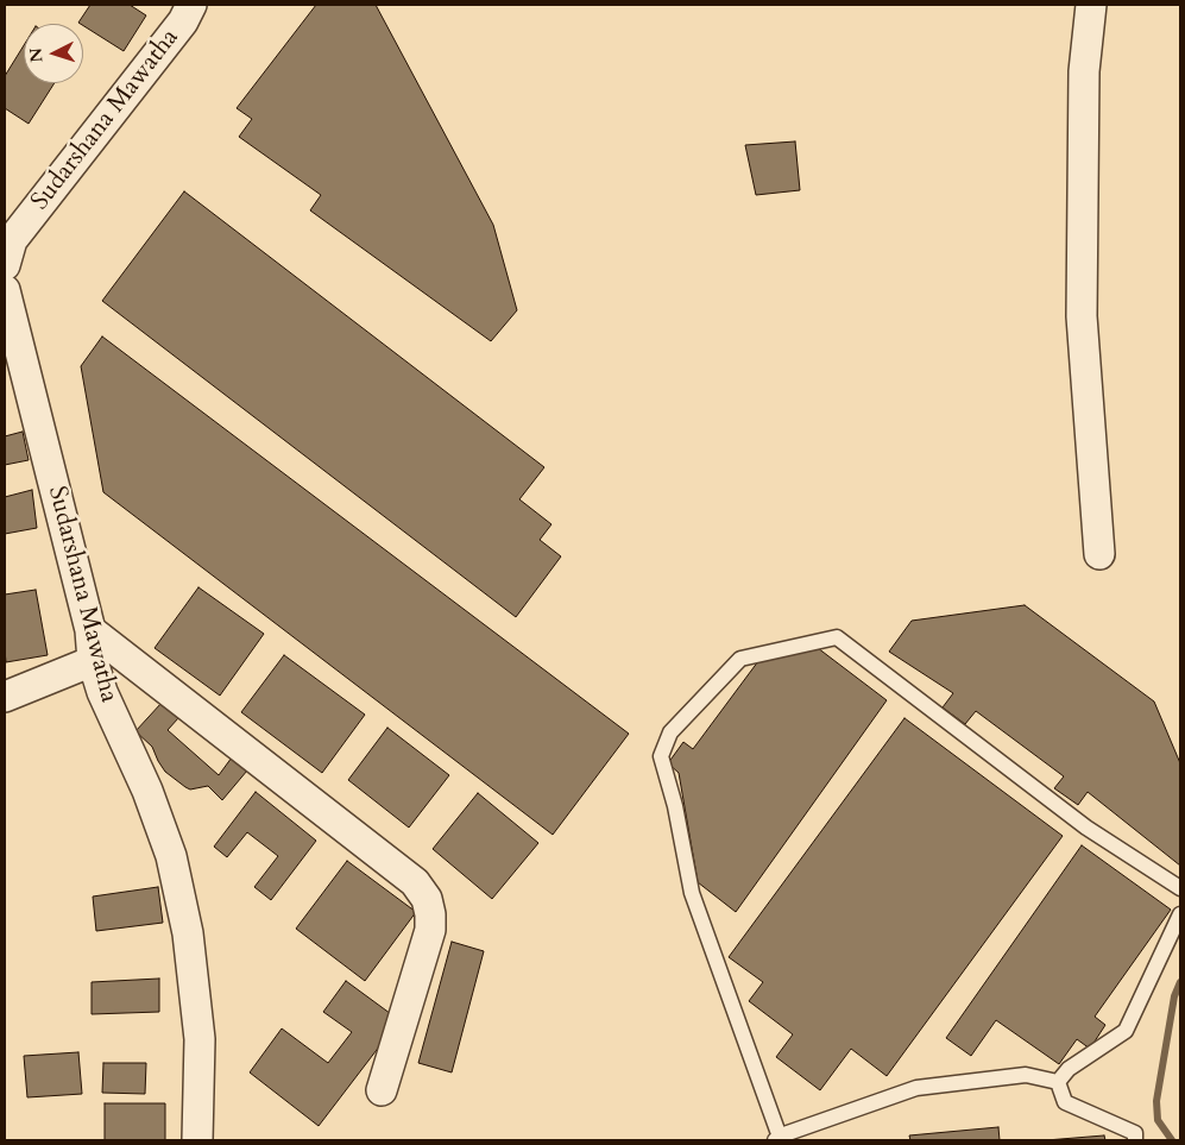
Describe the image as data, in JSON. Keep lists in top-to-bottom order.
{
  "streets": {
    "street": ["Sudarshana Mawatha"]
  },
  "north": "left"
}
